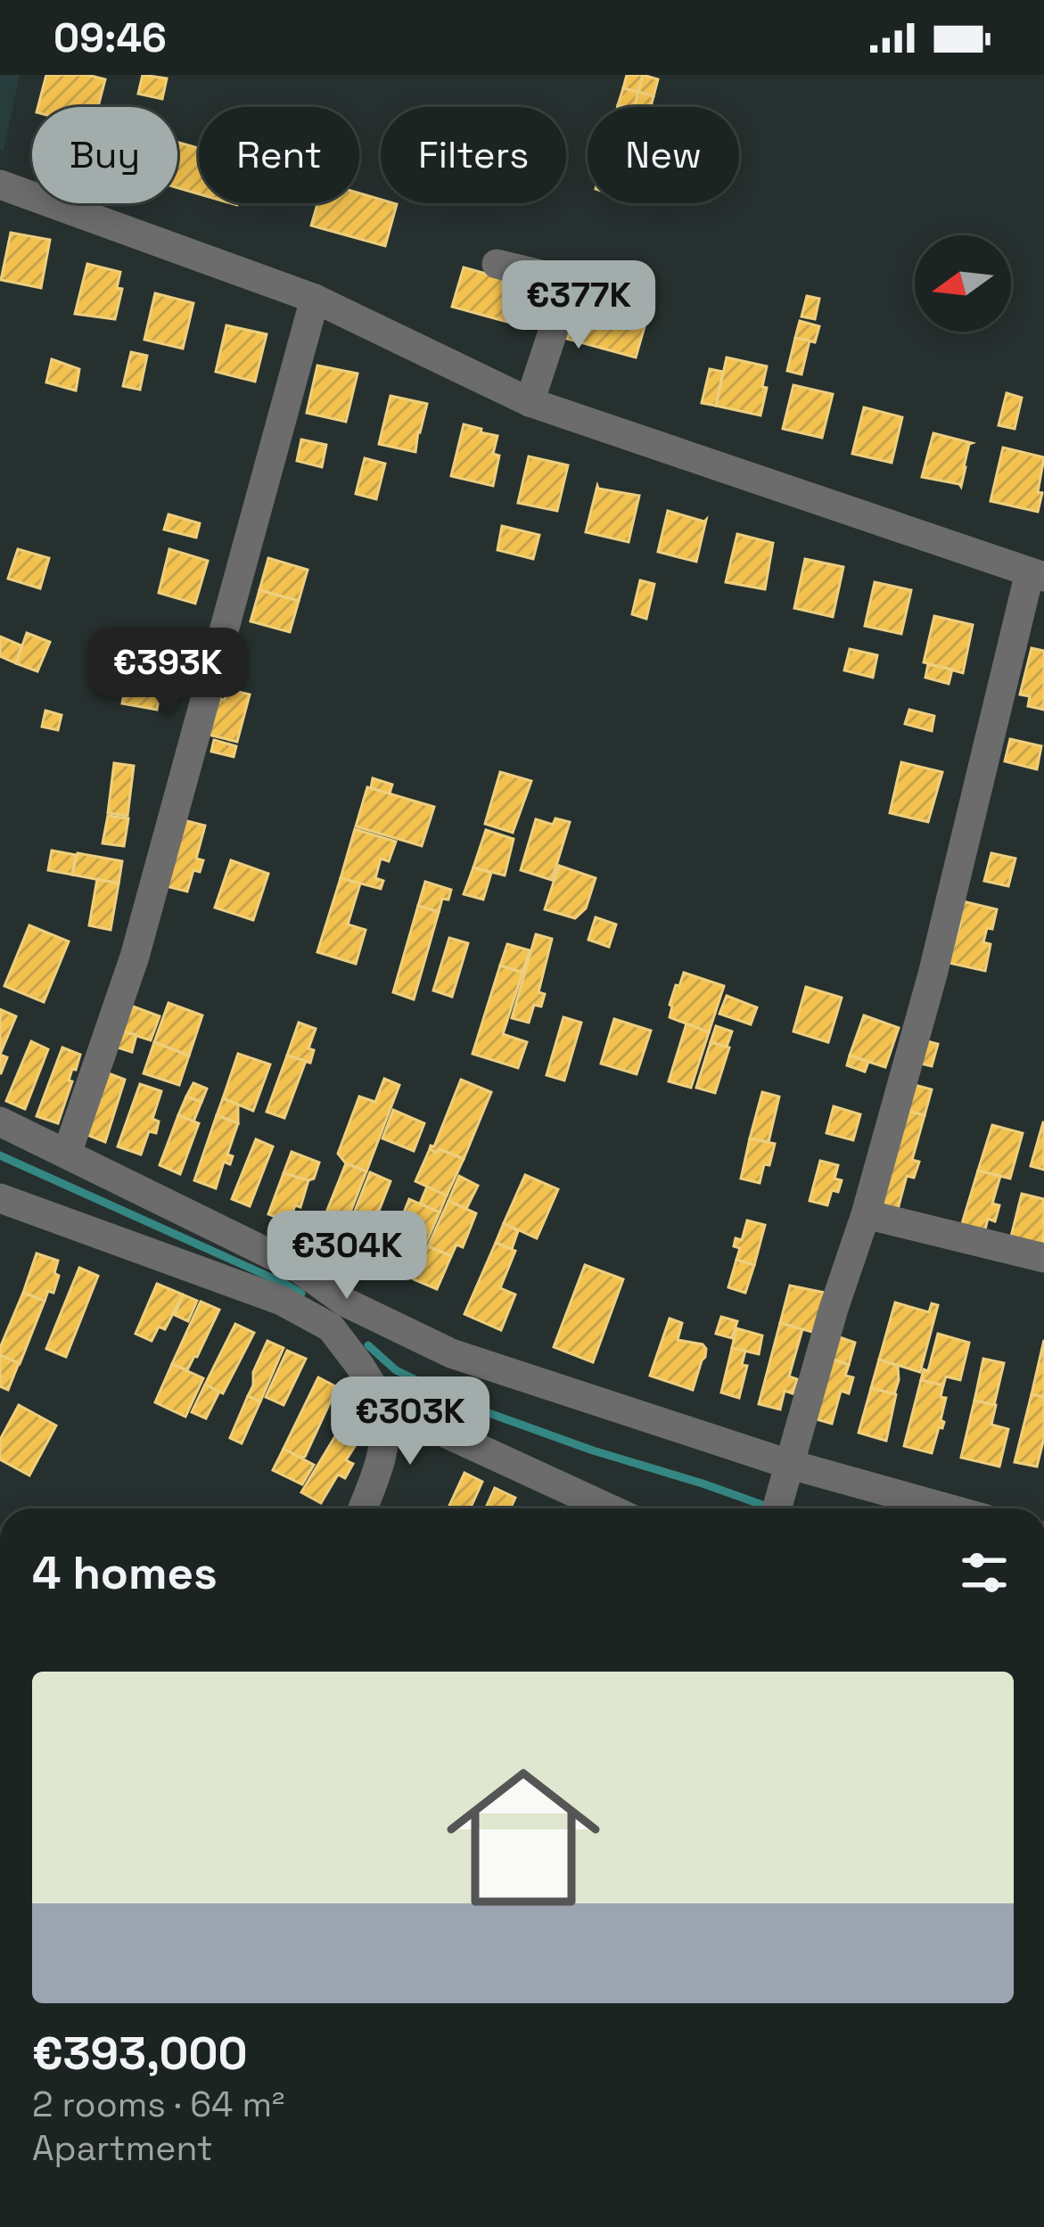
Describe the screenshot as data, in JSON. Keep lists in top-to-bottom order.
{
  "north": "left",
  "page": {
    "status": "09:46",
    "chip": [
      "Buy",
      "Rent",
      "Filters",
      "New"
    ],
    "price": [
      "€377K",
      "€393K",
      "€304K",
      "€303K"
    ],
    "heading": "4 homes",
    "list": [
      {
        "name": "€393,000",
        "note": "2 rooms · 64 m² · Apartment"
      }
    ]
  }
}
